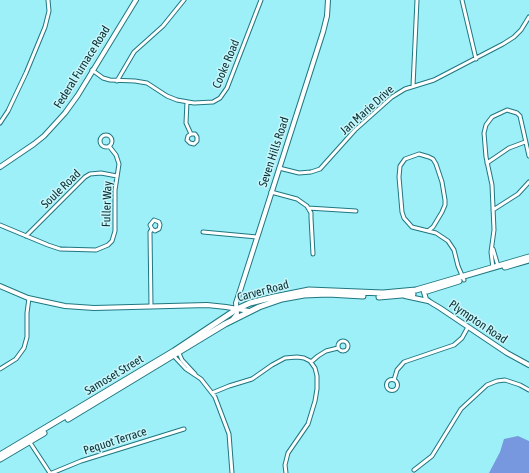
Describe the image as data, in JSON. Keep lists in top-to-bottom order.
{
  "streets": {
    "highway": ["Carver Road", "Samoset Street"],
    "street": [
      "Cooke Road",
      "Federal Furnace Road",
      "Jan Marie Drive",
      "Seven Hills Road",
      "Soule Road",
      "Fuller Way",
      "Plympton Road",
      "Pequot Terrace"
    ]
  },
  "crossings": [
    ["Cooke Road", "Federal Furnace Road"],
    ["Jan Marie Drive", "Seven Hills Road"],
    ["Seven Hills Road", "Carver Road"],
    ["Seven Hills Road", "Samoset Street"],
    ["Soule Road", "Fuller Way"],
    ["Carver Road", "Plympton Road"],
    ["Carver Road", "Samoset Street"]
  ]
}
